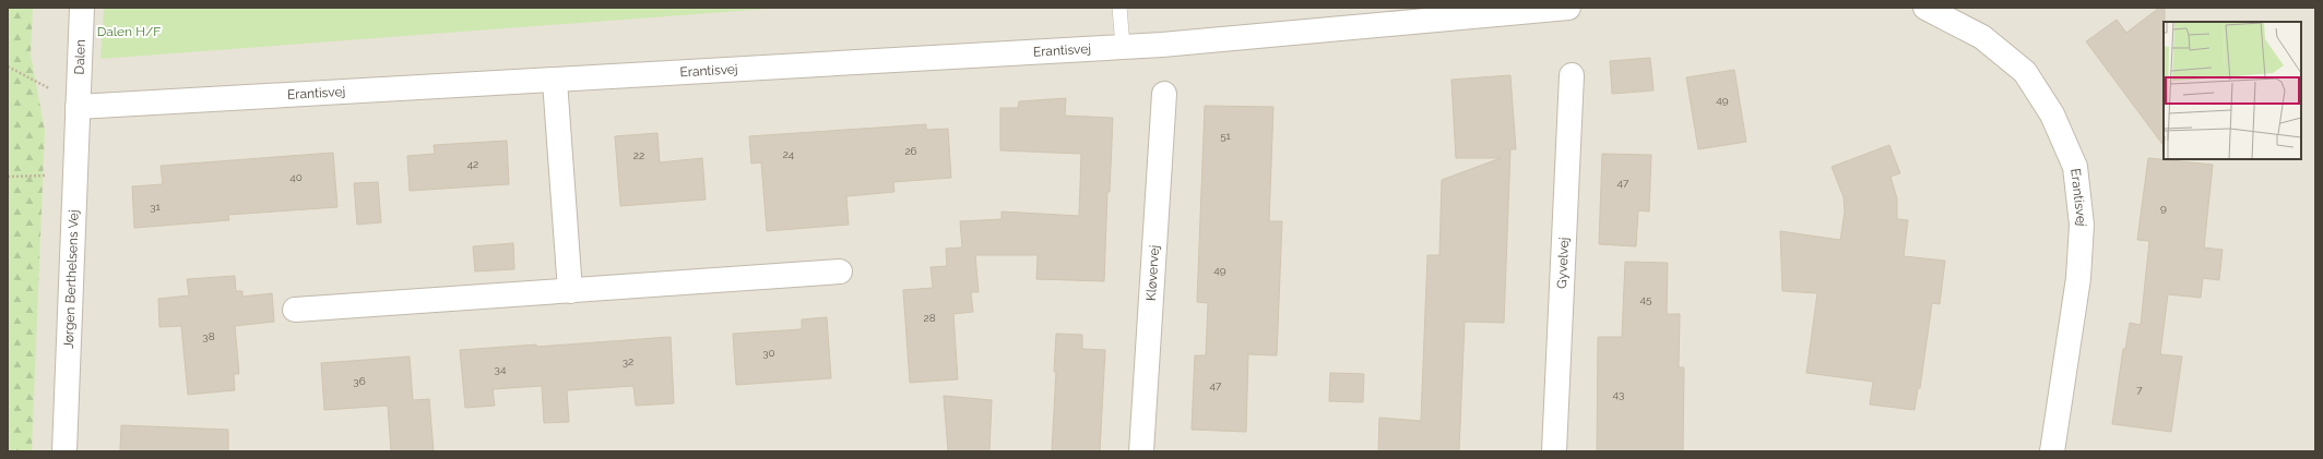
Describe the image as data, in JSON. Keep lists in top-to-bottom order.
{
  "streets": {
    "street": [
      "Erantisvej",
      "Dalen",
      "Gyvelvej",
      "Kløvervej",
      "Jørgen Berthelsens Vej"
    ]
  },
  "crossings": [
    ["Erantisvej", "Dalen"],
    ["Erantisvej", "Jørgen Berthelsens Vej"],
    ["Dalen", "Jørgen Berthelsens Vej"]
  ],
  "parks": ["Dalen H/F"],
  "house_numbers": [
    "49",
    "51",
    "26",
    "24",
    "22",
    "42",
    "40",
    "47",
    "31",
    "9",
    "49",
    "45",
    "28",
    "38",
    "30",
    "32",
    "34",
    "36",
    "47",
    "7",
    "43"
  ]
}
